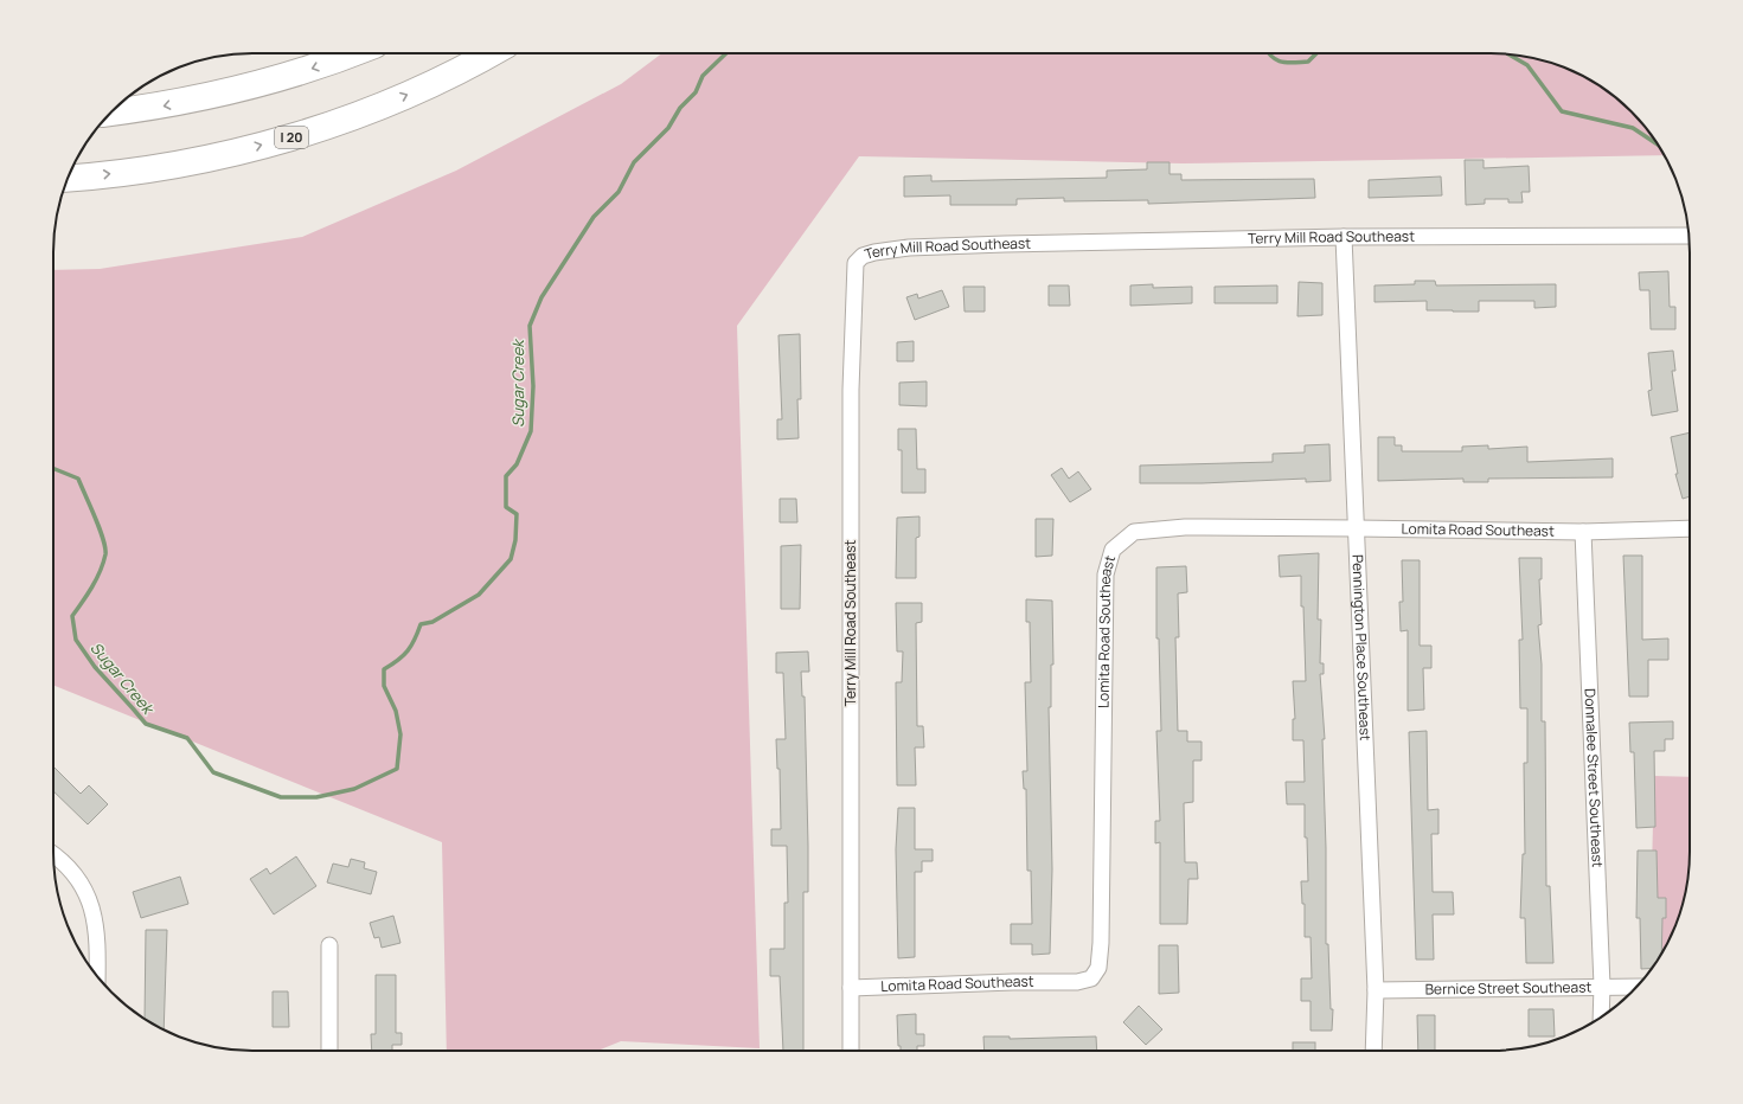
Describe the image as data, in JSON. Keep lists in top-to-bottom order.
{
  "streets": {
    "highway": ["I 20"],
    "street": [
      "Terry Mill Road Southeast",
      "Lomita Road Southeast",
      "Pennington Place Southeast",
      "Donnalee Street Southeast",
      "Bernice Street Southeast"
    ]
  },
  "crossings": [
    ["Terry Mill Road Southeast", "Lomita Road Southeast"],
    ["Terry Mill Road Southeast", "Pennington Place Southeast"],
    ["Lomita Road Southeast", "Pennington Place Southeast"],
    ["Lomita Road Southeast", "Donnalee Street Southeast"],
    ["Pennington Place Southeast", "Bernice Street Southeast"],
    ["Donnalee Street Southeast", "Bernice Street Southeast"]
  ],
  "water": ["Sugar Creek"]
}
